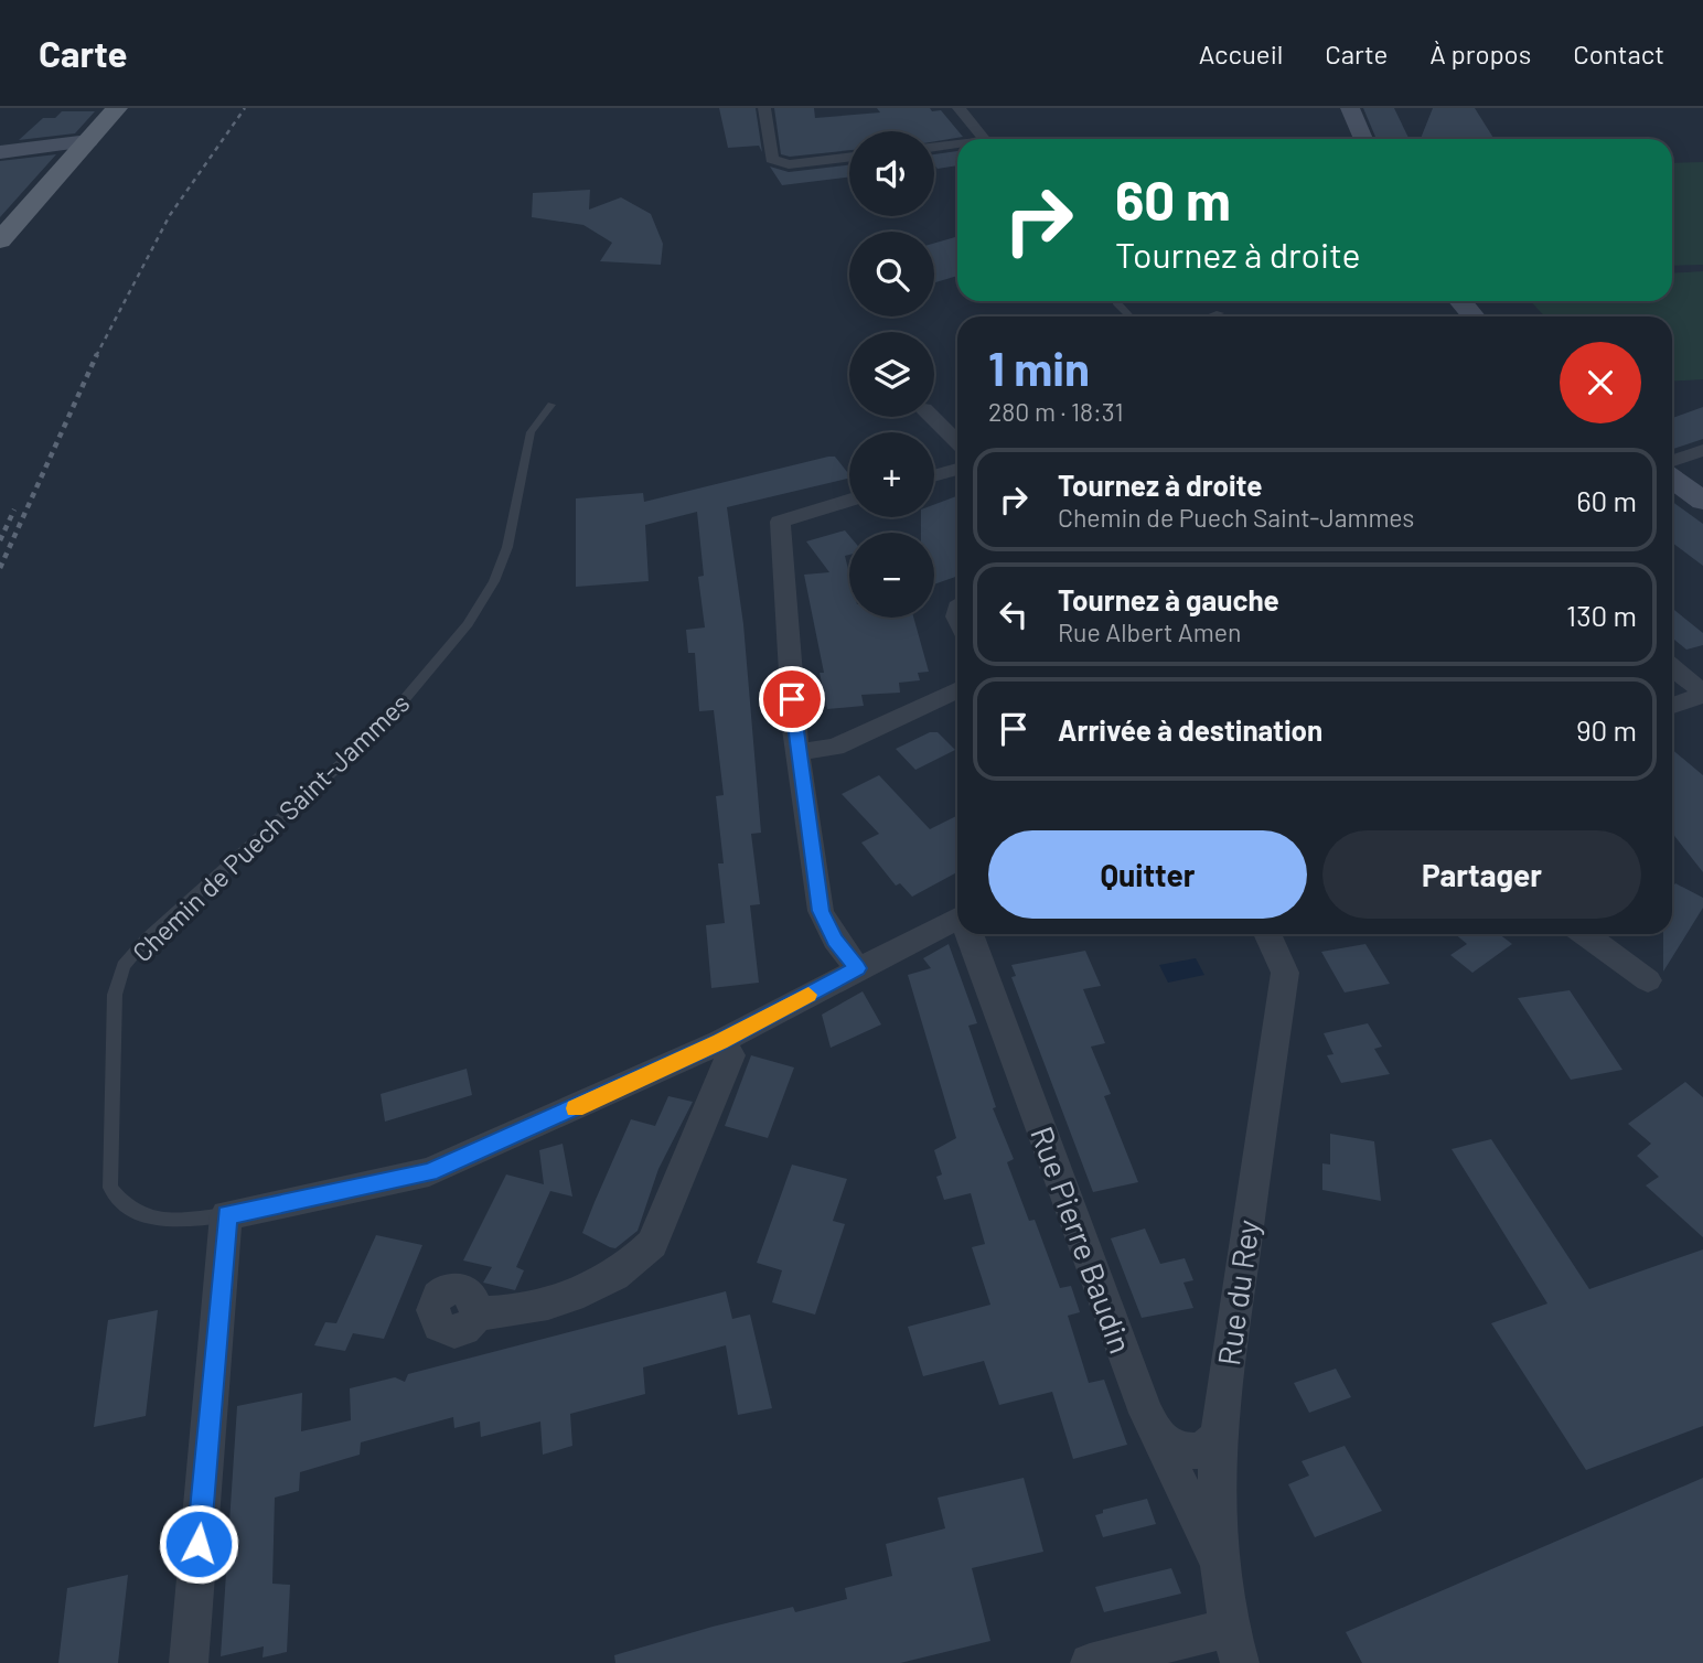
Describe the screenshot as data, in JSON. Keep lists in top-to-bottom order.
{
  "streets": {
    "street": ["Chemin de Puech Saint-Jammes", "Rue Pierre Baudin", "Rue du Rey"]
  },
  "crossings": [
    ["Rue Pierre Baudin", "Rue du Rey"]
  ],
  "page": {
    "header": "Carte",
    "nav": [
      "Accueil",
      "Carte",
      "À propos",
      "Contact"
    ],
    "map_buttons": ["+", "−"],
    "turn": ["60 m", "Tournez à droite"],
    "heading": ["1 min", "280 m · 18:31"],
    "list": [
      {
        "name": "Tournez à droite",
        "note": "Chemin de Puech Saint-Jammes",
        "value": "60 m"
      },
      {
        "name": "Tournez à gauche",
        "note": "Rue Albert Amen",
        "value": "130 m"
      },
      {
        "name": "Arrivée à destination",
        "value": "90 m"
      }
    ],
    "buttons": ["Quitter", "Partager"]
  }
}
